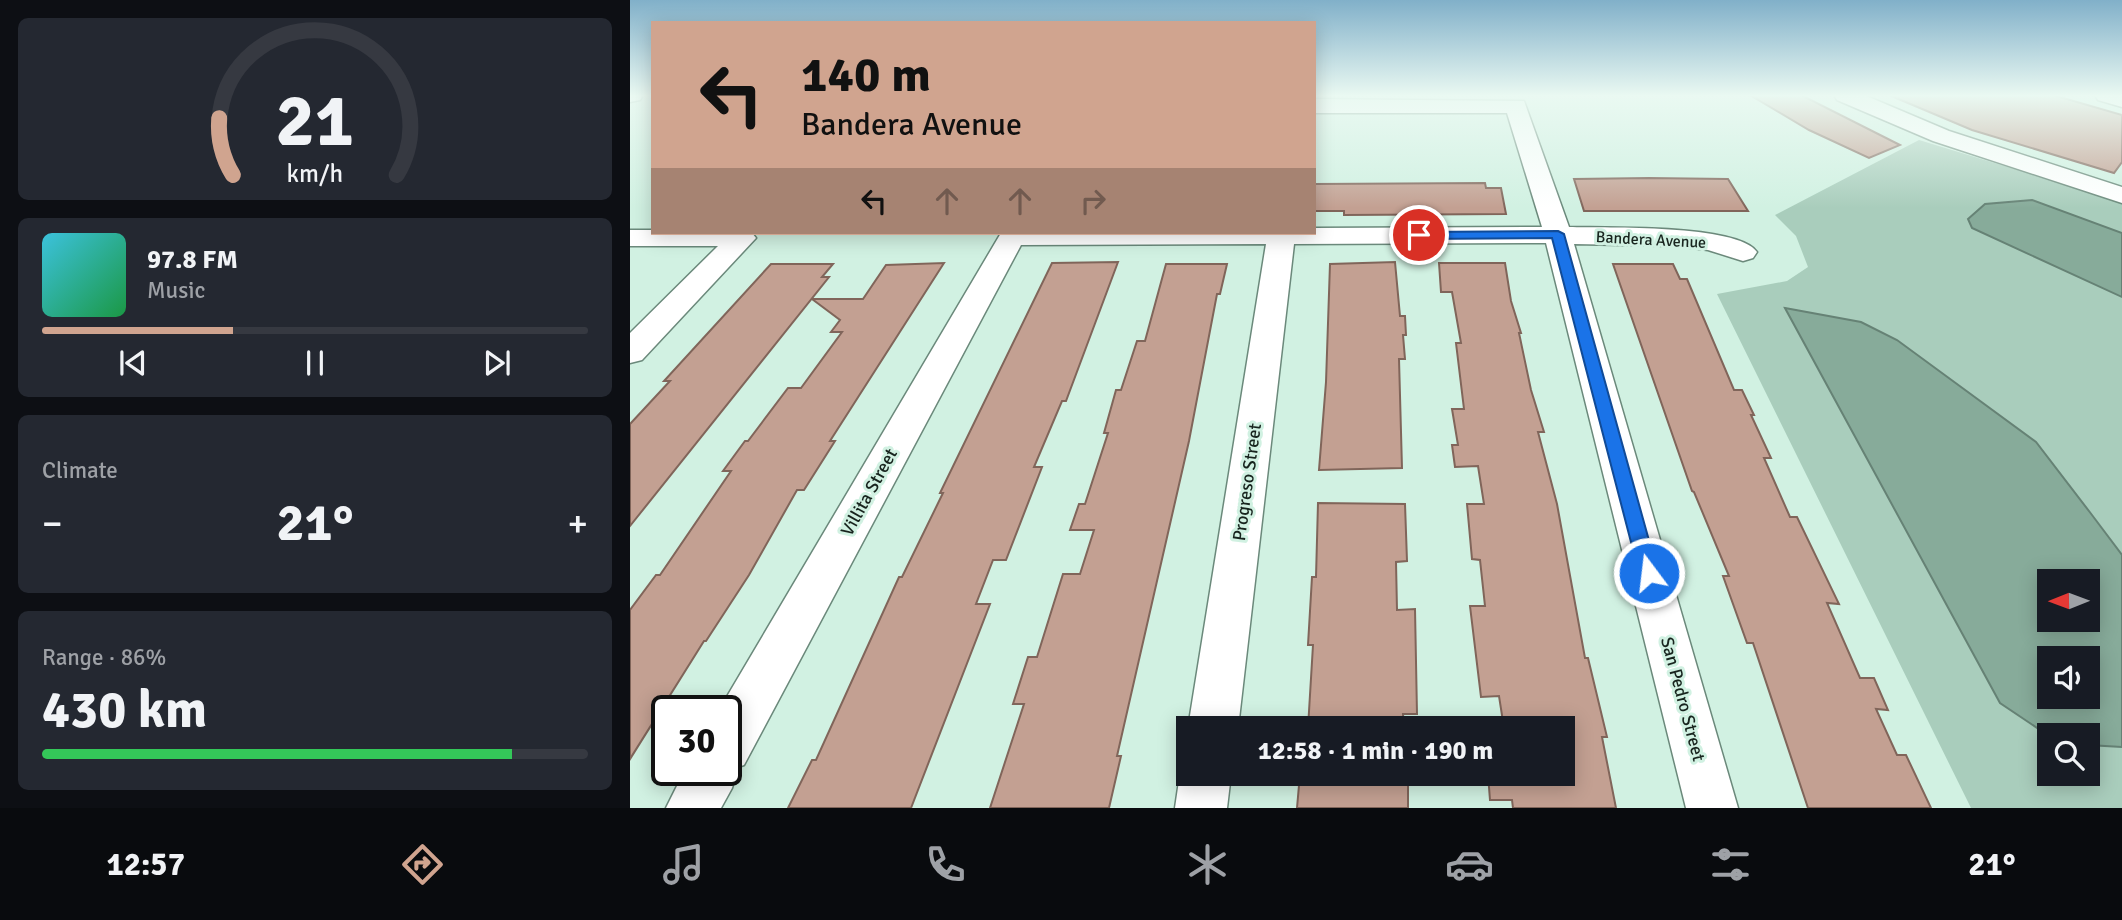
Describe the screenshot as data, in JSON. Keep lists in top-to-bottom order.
{
  "streets": {
    "street": [
      "Bandera Avenue",
      "Progreso Street",
      "Villita Street",
      "San Pedro Street"
    ]
  },
  "crossings": [
    ["Bandera Avenue", "Progreso Street"],
    ["Bandera Avenue", "Villita Street"],
    ["Bandera Avenue", "San Pedro Street"]
  ],
  "north": "left",
  "page": {
    "turn": ["140 m", "Bandera Avenue"],
    "song": ["97.8 FM", "Music"],
    "tile": [
      "Climate",
      ["Range · 86%", "430 km"]
    ],
    "heat": ["−", "21°", "+"],
    "limit": "30",
    "trip": "12:58 · 1 min · 190 m",
    "tabs": ["12:57", "21°"],
    "gauge": ["21", "km/h"]
  }
}
